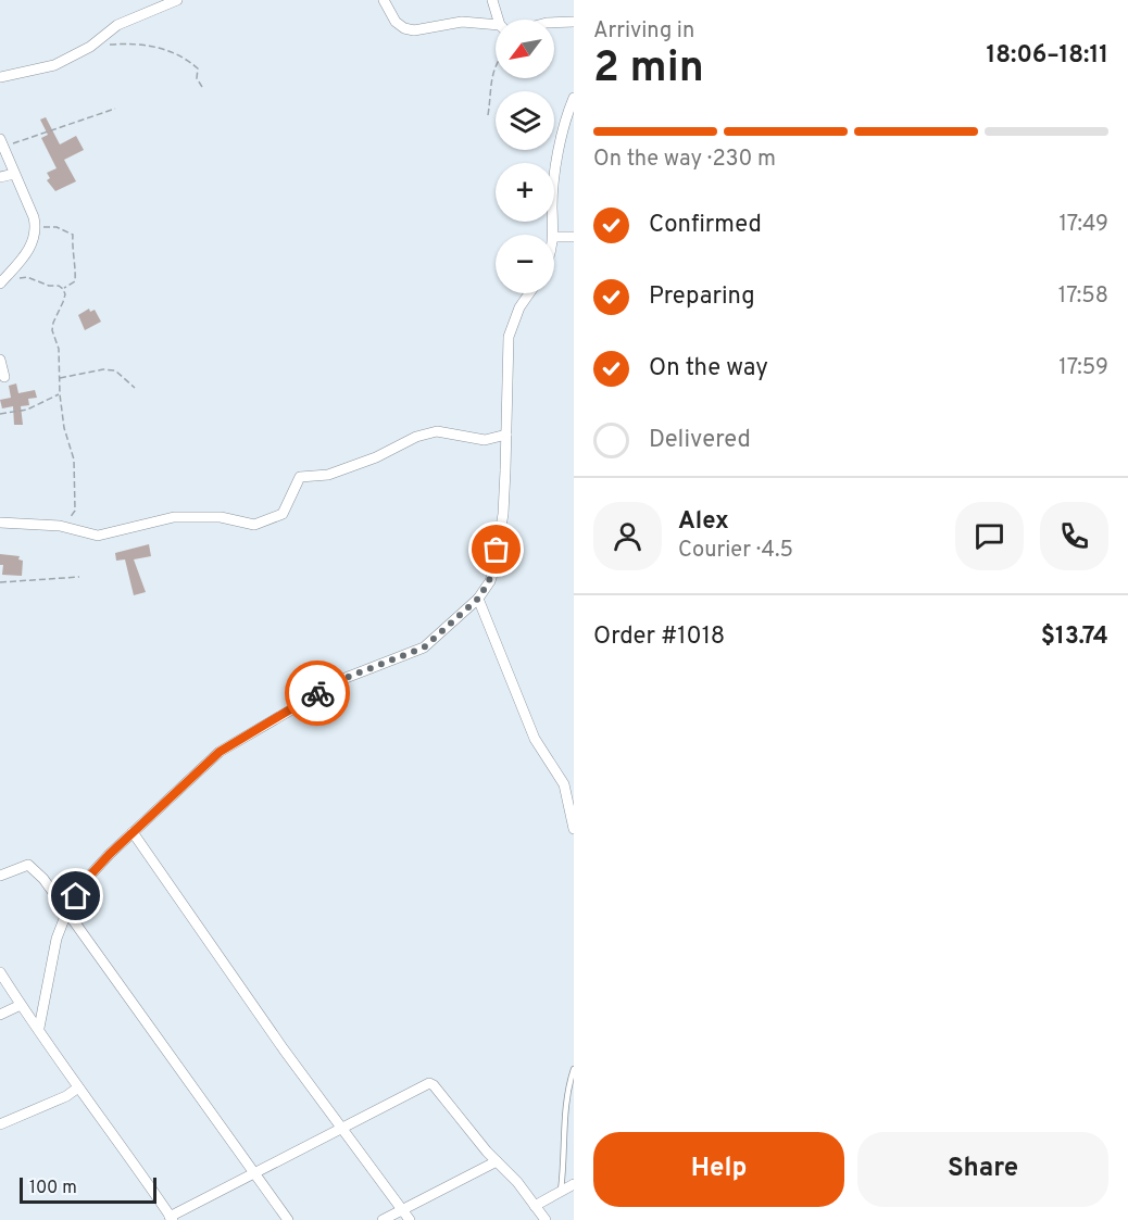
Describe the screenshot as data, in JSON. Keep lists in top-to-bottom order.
{
  "scale_bar": "100 m",
  "north": "bottom left",
  "page": {
    "heading": ["2 min", "Arriving in", "18:06–18:11"],
    "panel": [
      "Alex",
      "Courier · 4.5",
      "Order #1018",
      "$13.74"
    ],
    "map_buttons": ["+", "−"],
    "bar": "On the way · 230 m",
    "list": [
      ["Confirmed", "17:49"],
      ["Preparing", "17:58"],
      ["On the way", "17:59"],
      "Delivered"
    ],
    "buttons": ["Help", "Share"],
    "scale": "100 m"
  }
}
